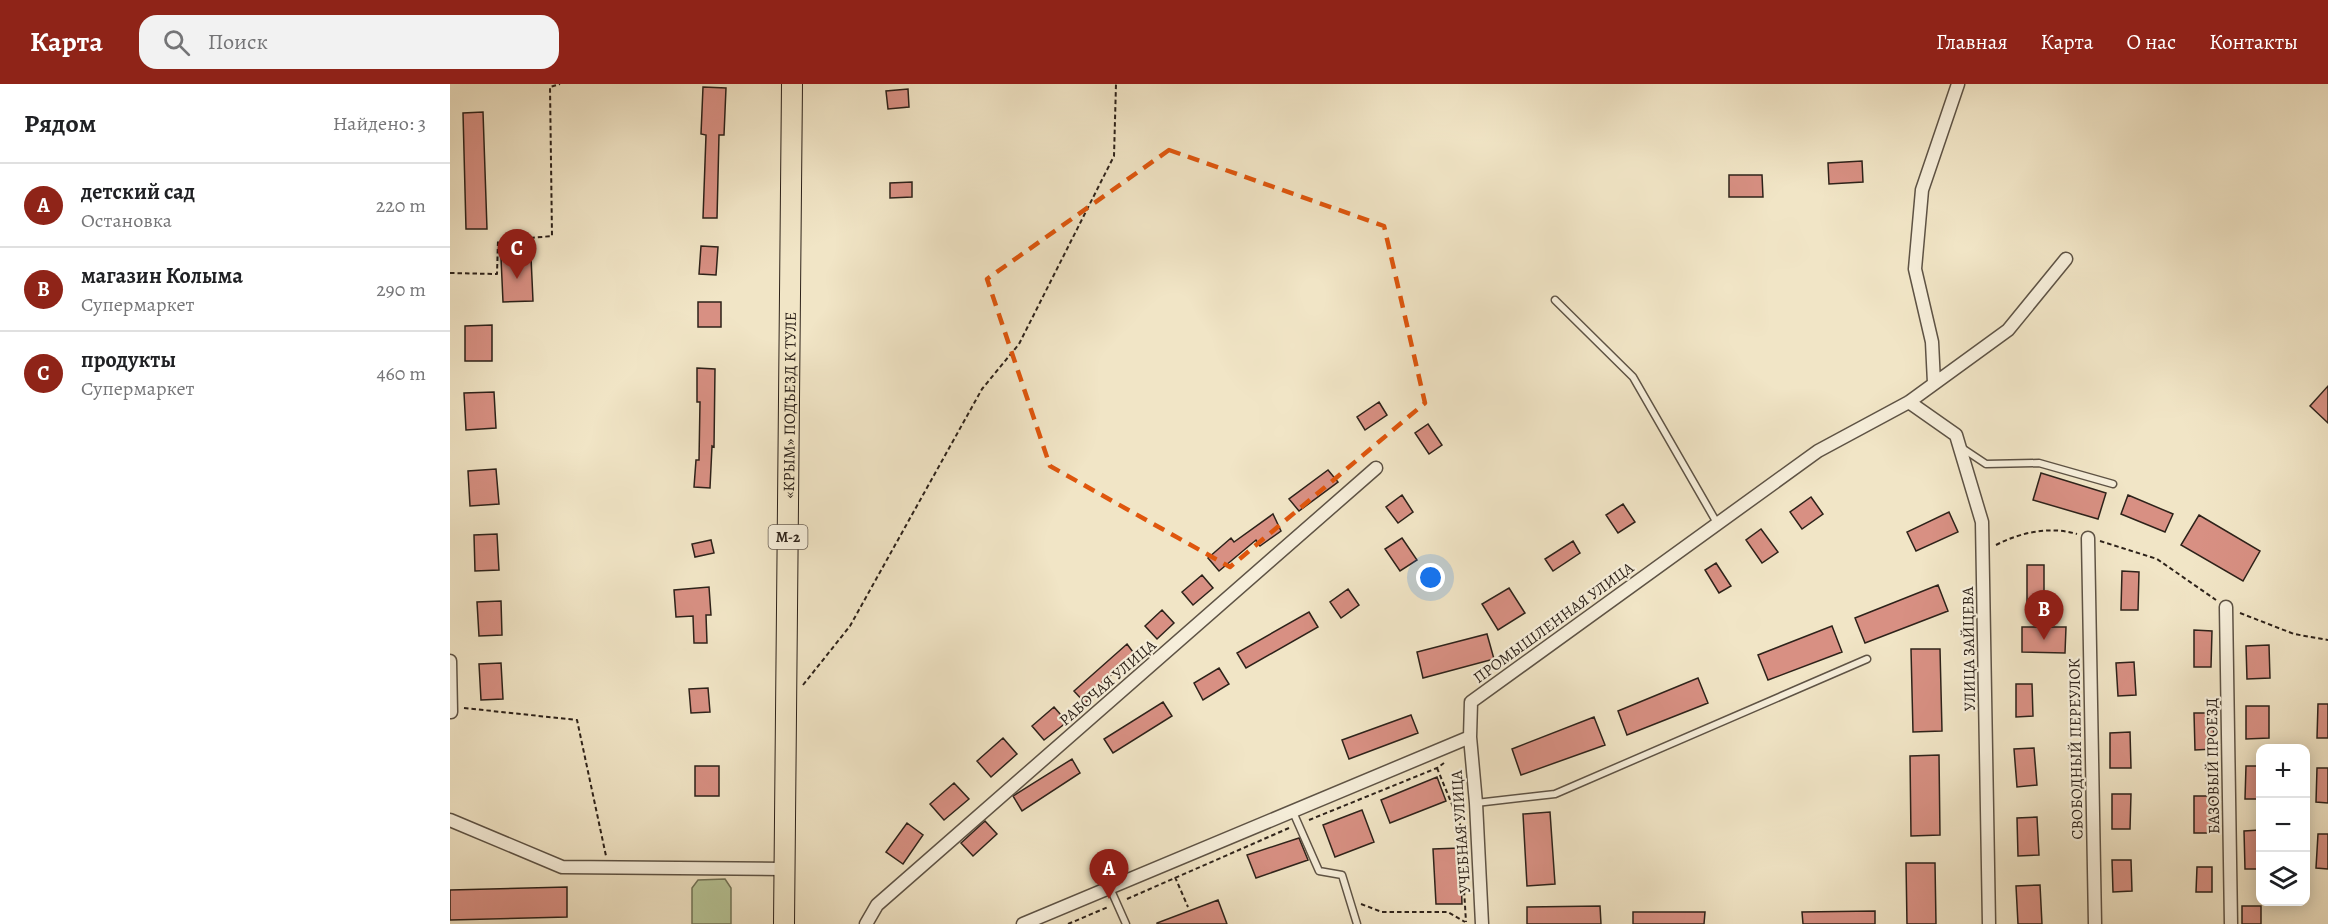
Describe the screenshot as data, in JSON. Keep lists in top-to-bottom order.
{
  "streets": {
    "main road": ["«КРЫМ» ПОДЪЕЗД К ТУЛЕ", "М-2"],
    "street": [
      "ПРОМЫШЛЕННАЯ УЛИЦА",
      "УЛИЦА ЗАЙЦЕВА",
      "РАБОЧАЯ УЛИЦА",
      "СВОБОДНЫЙ ПЕРЕУЛОК",
      "БАЗОВЫЙ ПРОЕЗД",
      "УЧЕБНАЯ УЛИЦА"
    ]
  },
  "crossings": [
    ["ПРОМЫШЛЕННАЯ УЛИЦА", "УЛИЦА ЗАЙЦЕВА"],
    ["ПРОМЫШЛЕННАЯ УЛИЦА", "УЧЕБНАЯ УЛИЦА"]
  ],
  "page": {
    "header": "Карта",
    "search": "Поиск",
    "nav": [
      "Главная",
      "Карта",
      "О нас",
      "Контакты"
    ],
    "heading": ["Рядом", "Найдено: 3"],
    "list": [
      {
        "mark": "A",
        "name": "детский сад",
        "note": "Остановка",
        "value": "220 m"
      },
      {
        "mark": "B",
        "name": "магазин Колыма",
        "note": "Супермаркет",
        "value": "290 m"
      },
      {
        "mark": "C",
        "name": "продукты",
        "note": "Супермаркет",
        "value": "460 m"
      }
    ],
    "pins": ["C", "B", "A"],
    "map_buttons": ["+", "−"]
  }
}
